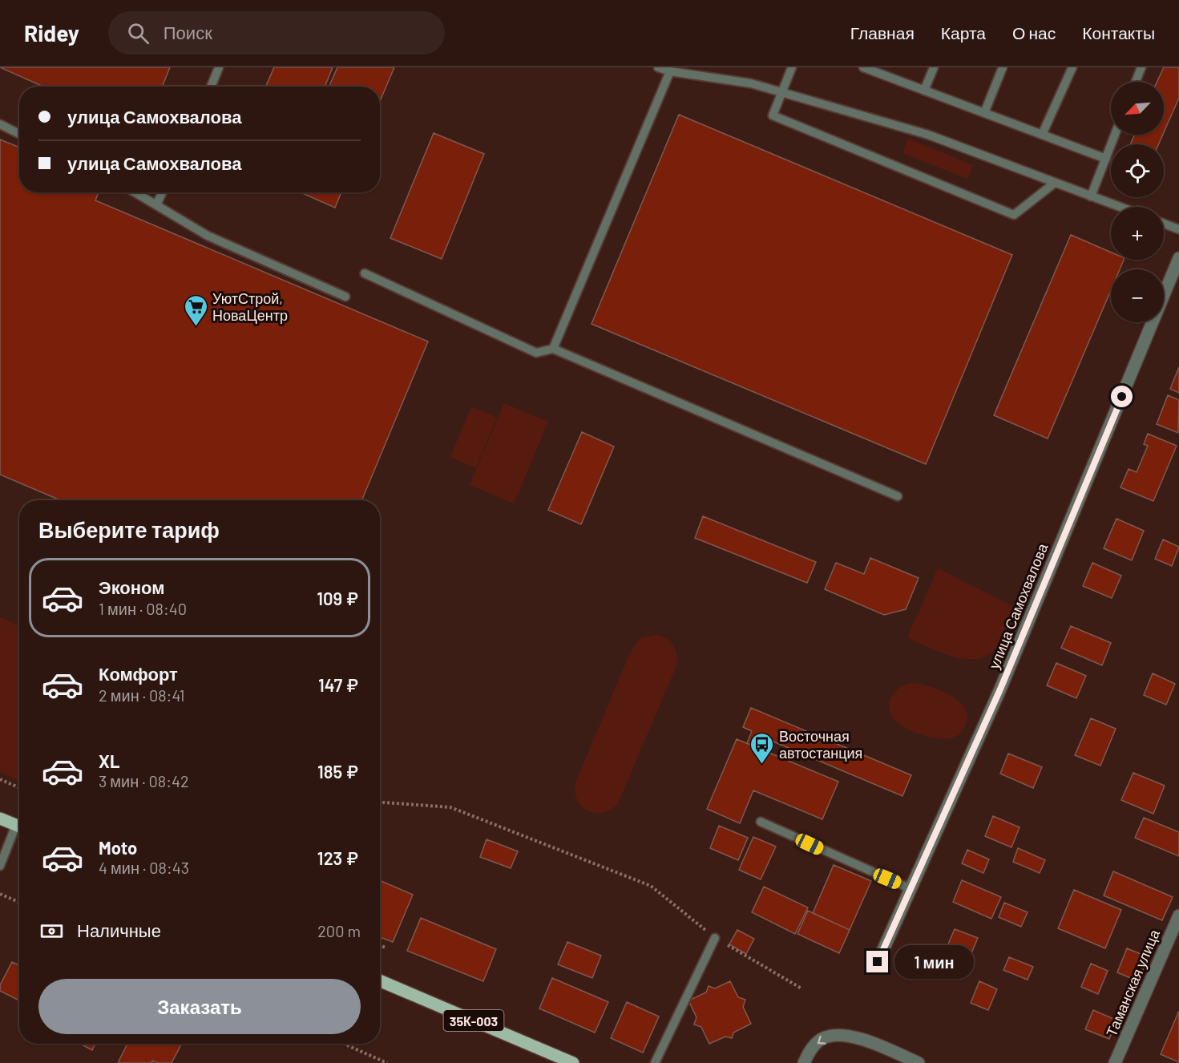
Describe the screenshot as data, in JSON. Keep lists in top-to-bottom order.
{
  "streets": {
    "main road": ["35К-003"],
    "street": ["улица Самохвалова", "Таманская улица"]
  },
  "places": {
    "supermarket": ["УютСтрой, НоваЦентр"],
    "bus stop": ["Восточная автостанция"]
  },
  "north": "bottom left",
  "page": {
    "header": "Ridey",
    "search": "Поиск",
    "nav": [
      "Главная",
      "Карта",
      "О нас",
      "Контакты"
    ],
    "map_buttons": ["+", "−"],
    "banner": ["улица Самохвалова", "улица Самохвалова"],
    "heading": "Выберите тариф",
    "list": [
      {
        "name": "Эконом",
        "note": "1 мин · 08:40",
        "value": "109 ₽"
      },
      {
        "name": "Комфорт",
        "note": "2 мин · 08:41",
        "value": "147 ₽"
      },
      {
        "name": "XL",
        "note": "3 мин · 08:42",
        "value": "185 ₽"
      },
      {
        "name": "Moto",
        "note": "4 мин · 08:43",
        "value": "123 ₽"
      }
    ],
    "pay": ["Наличные", "200 m"],
    "bubble": "1 мин",
    "buttons": "Заказать"
  }
}
